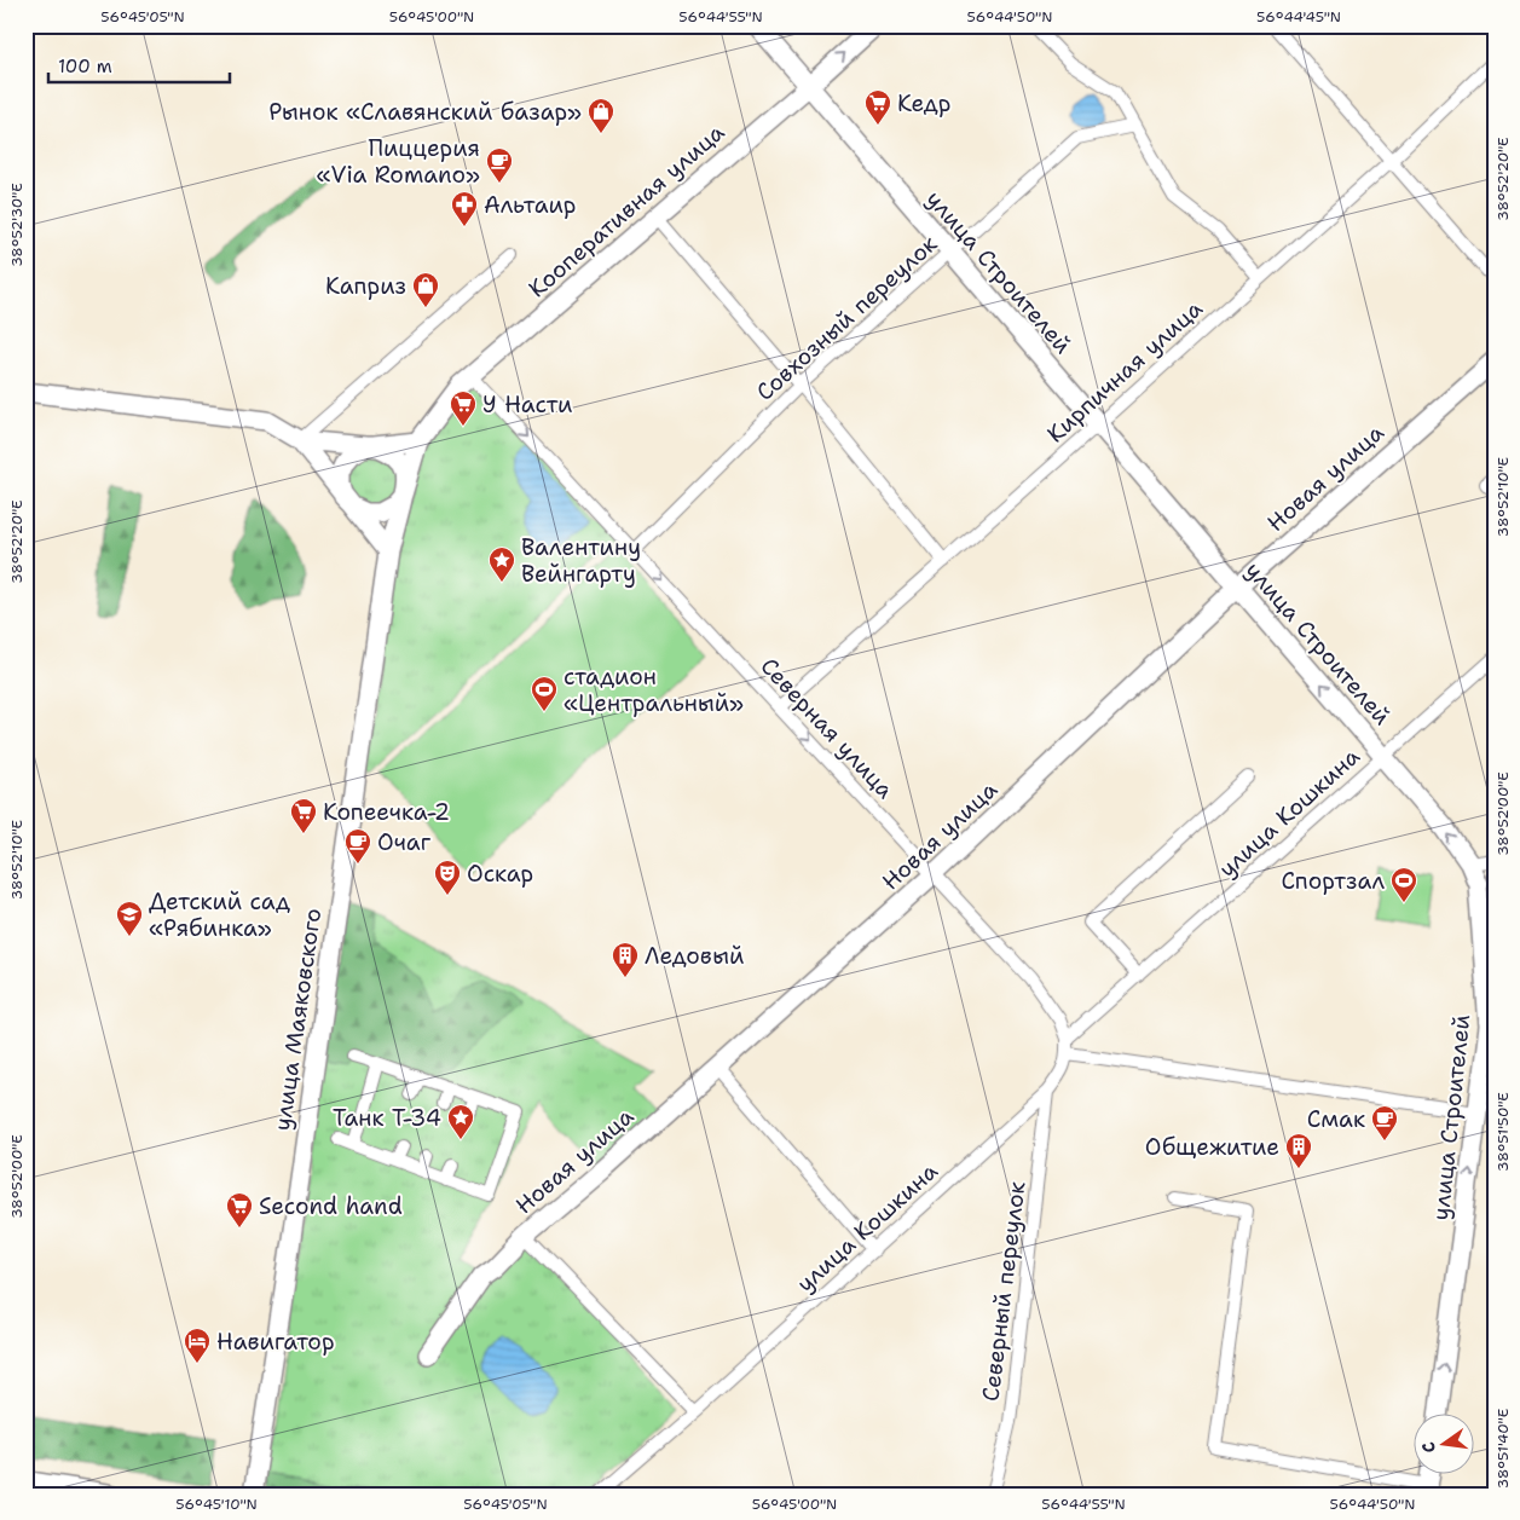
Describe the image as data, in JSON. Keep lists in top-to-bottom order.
{
  "streets": {
    "street": [
      "Кооперативная улица",
      "улица Строителей",
      "Совхозный переулок",
      "Кирпичная улица",
      "Новая улица",
      "Северная улица",
      "улица Кошкина",
      "улица Маяковского",
      "Северный переулок"
    ]
  },
  "crossings": [
    ["Кооперативная улица", "улица Строителей"],
    ["Кооперативная улица", "Северная улица"],
    ["улица Строителей", "Совхозный переулок"],
    ["улица Строителей", "Кирпичная улица"],
    ["улица Строителей", "Новая улица"],
    ["улица Строителей", "улица Кошкина"],
    ["Совхозный переулок", "Северная улица"],
    ["Кирпичная улица", "Северная улица"],
    ["Новая улица", "Северная улица"],
    ["Северная улица", "улица Кошкина"],
    ["улица Кошкина", "Северный переулок"]
  ],
  "one_way": ["улица Строителей", "Северная улица"],
  "places": {
    "supermarket": [
      "Кедр",
      "У Насти",
      "Копеечка-2",
      "Second hand"
    ],
    "shop": ["Рынок «Славянский базар»", "Каприз"],
    "cafe": ["Пиццерия «Via Romano»", "Очаг", "Смак"],
    "pharmacy": ["Альтаир"],
    "place": ["Валентину Вейнгарту", "Танк Т-34"],
    "sports": ["стадион «Центральный»", "Спортзал"],
    "theatre": ["Оскар"],
    "school or university": ["Детский сад «Рябинка»"],
    "building": ["Ледовый", "Общежитие"],
    "hotel": ["Навигатор"]
  },
  "scale_bar": "100 m",
  "north": "left",
  "coordinates": [
    "56°45'05\"N",
    "56°45'00\"N",
    "56°44'55\"N",
    "56°44'50\"N",
    "56°44'45\"N",
    "38°52'20\"E",
    "38°52'30\"E",
    "38°52'10\"E",
    "38°52'00\"E",
    "38°51'50\"E",
    "38°51'40\"E",
    "56°45'10\"N"
  ]
}
